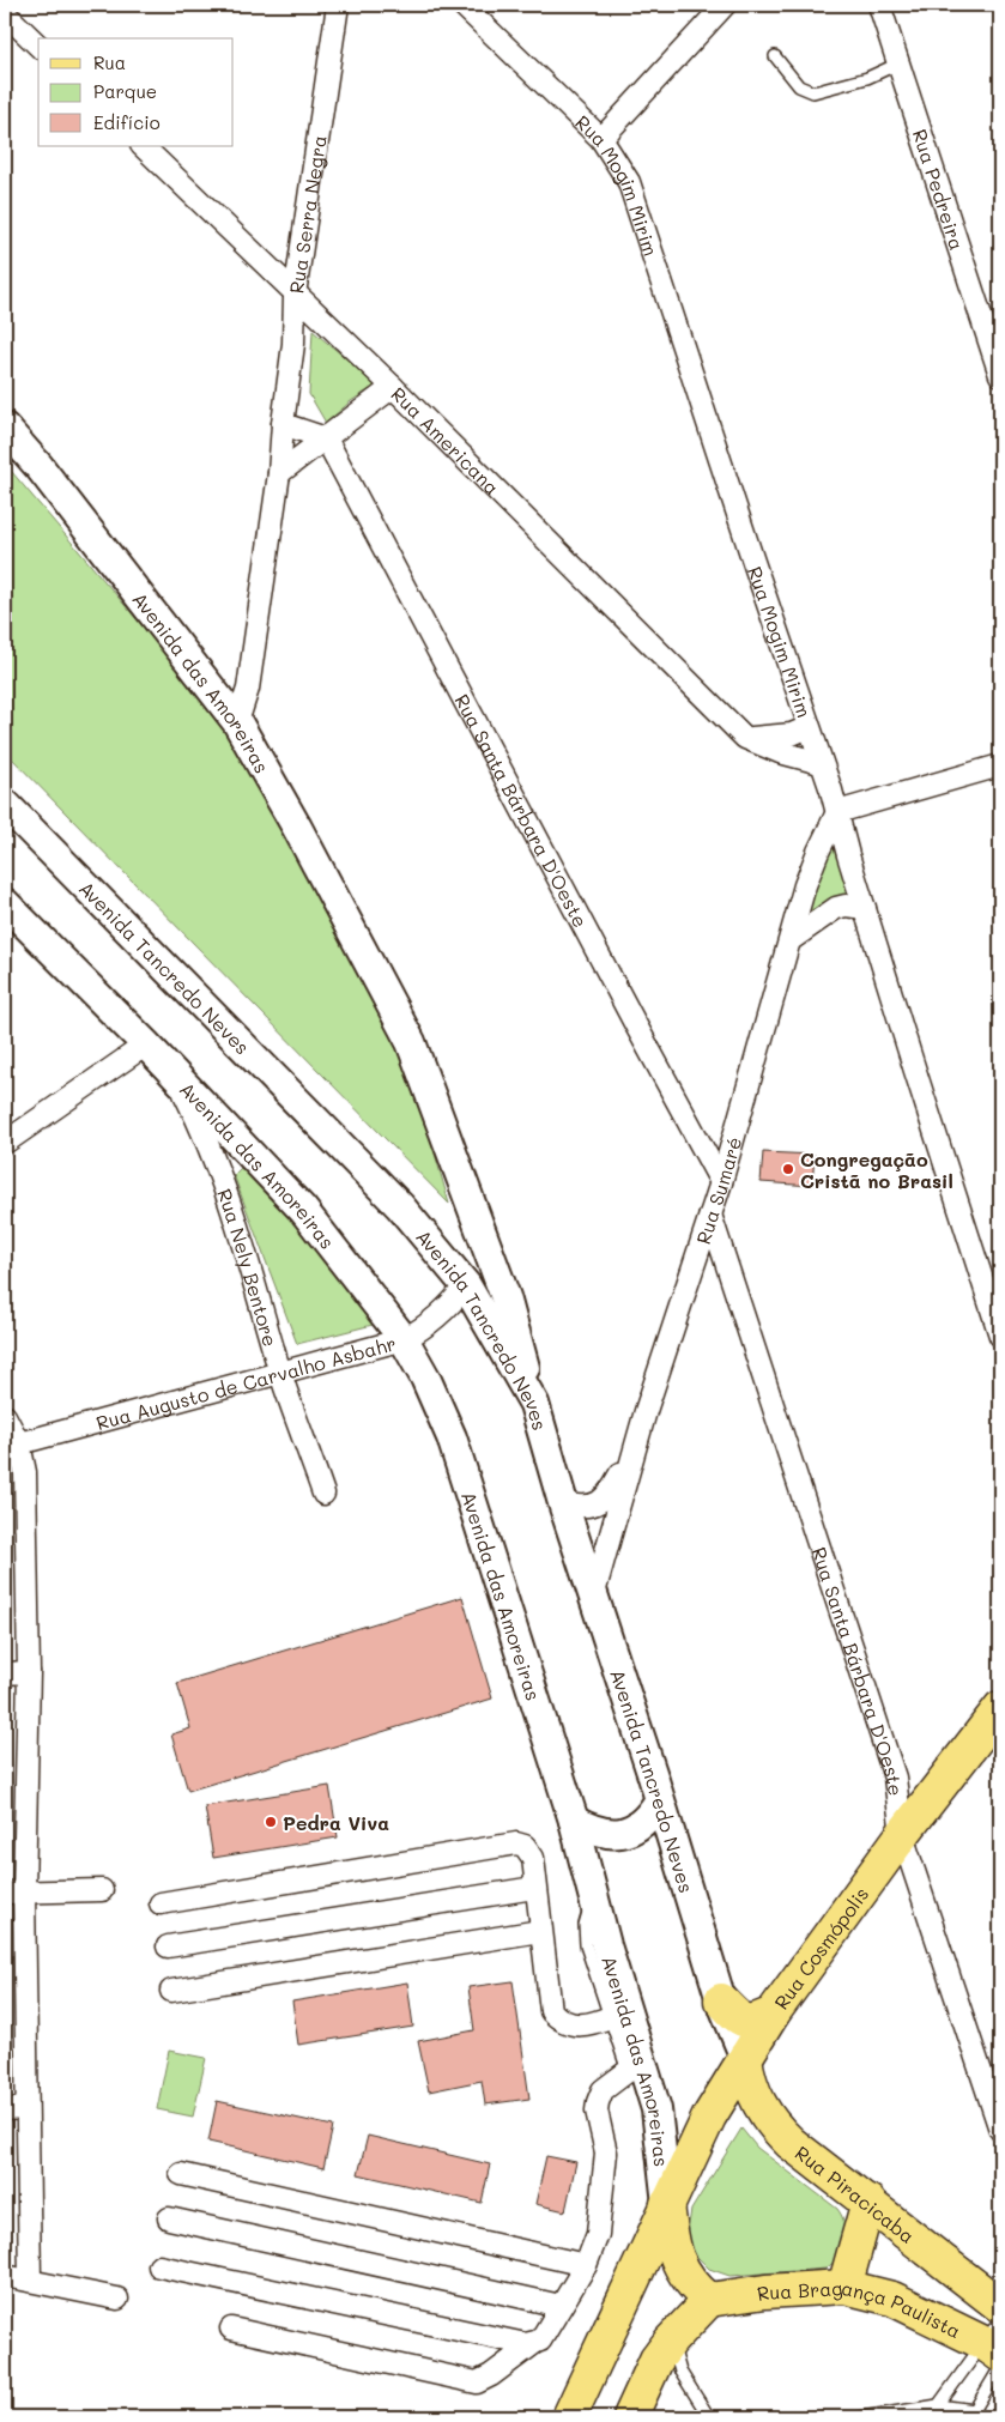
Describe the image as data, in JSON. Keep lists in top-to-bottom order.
{
  "streets": {
    "main road": [
      "Avenida das Amoreiras",
      "Avenida Tancredo Neves",
      "Rua Cosmópolis",
      "Rua Piracicaba",
      "Rua Bragança Paulista"
    ],
    "street": [
      "Rua Mogim Mirim",
      "Rua Pedreira",
      "Rua Serra Negra",
      "Rua Americana",
      "Rua Santa Bárbara D'Oeste",
      "Rua Sumaré",
      "Rua Nely Bentore",
      "Rua Augusto de Carvalho Asbahr"
    ]
  },
  "crossings": [
    ["Rua Mogim Mirim", "Rua Americana"],
    ["Rua Mogim Mirim", "Rua Sumaré"],
    ["Rua Serra Negra", "Rua Americana"],
    ["Rua Serra Negra", "Avenida das Amoreiras"],
    ["Avenida das Amoreiras", "Avenida Tancredo Neves"],
    ["Avenida das Amoreiras", "Rua Nely Bentore"],
    ["Avenida das Amoreiras", "Rua Augusto de Carvalho Asbahr"],
    ["Avenida das Amoreiras", "Rua Cosmópolis"],
    ["Rua Santa Bárbara D'Oeste", "Rua Sumaré"],
    ["Rua Santa Bárbara D'Oeste", "Rua Cosmópolis"],
    ["Avenida Tancredo Neves", "Rua Sumaré"],
    ["Avenida Tancredo Neves", "Rua Augusto de Carvalho Asbahr"],
    ["Avenida Tancredo Neves", "Rua Cosmópolis"],
    ["Avenida Tancredo Neves", "Rua Piracicaba"],
    ["Rua Nely Bentore", "Rua Augusto de Carvalho Asbahr"],
    ["Rua Cosmópolis", "Rua Piracicaba"],
    ["Rua Piracicaba", "Rua Bragança Paulista"]
  ],
  "places": ["Congregação Cristã no Brasil", "Pedra Viva"],
  "legend": ["Rua", "Parque", "Edifício"]
}
